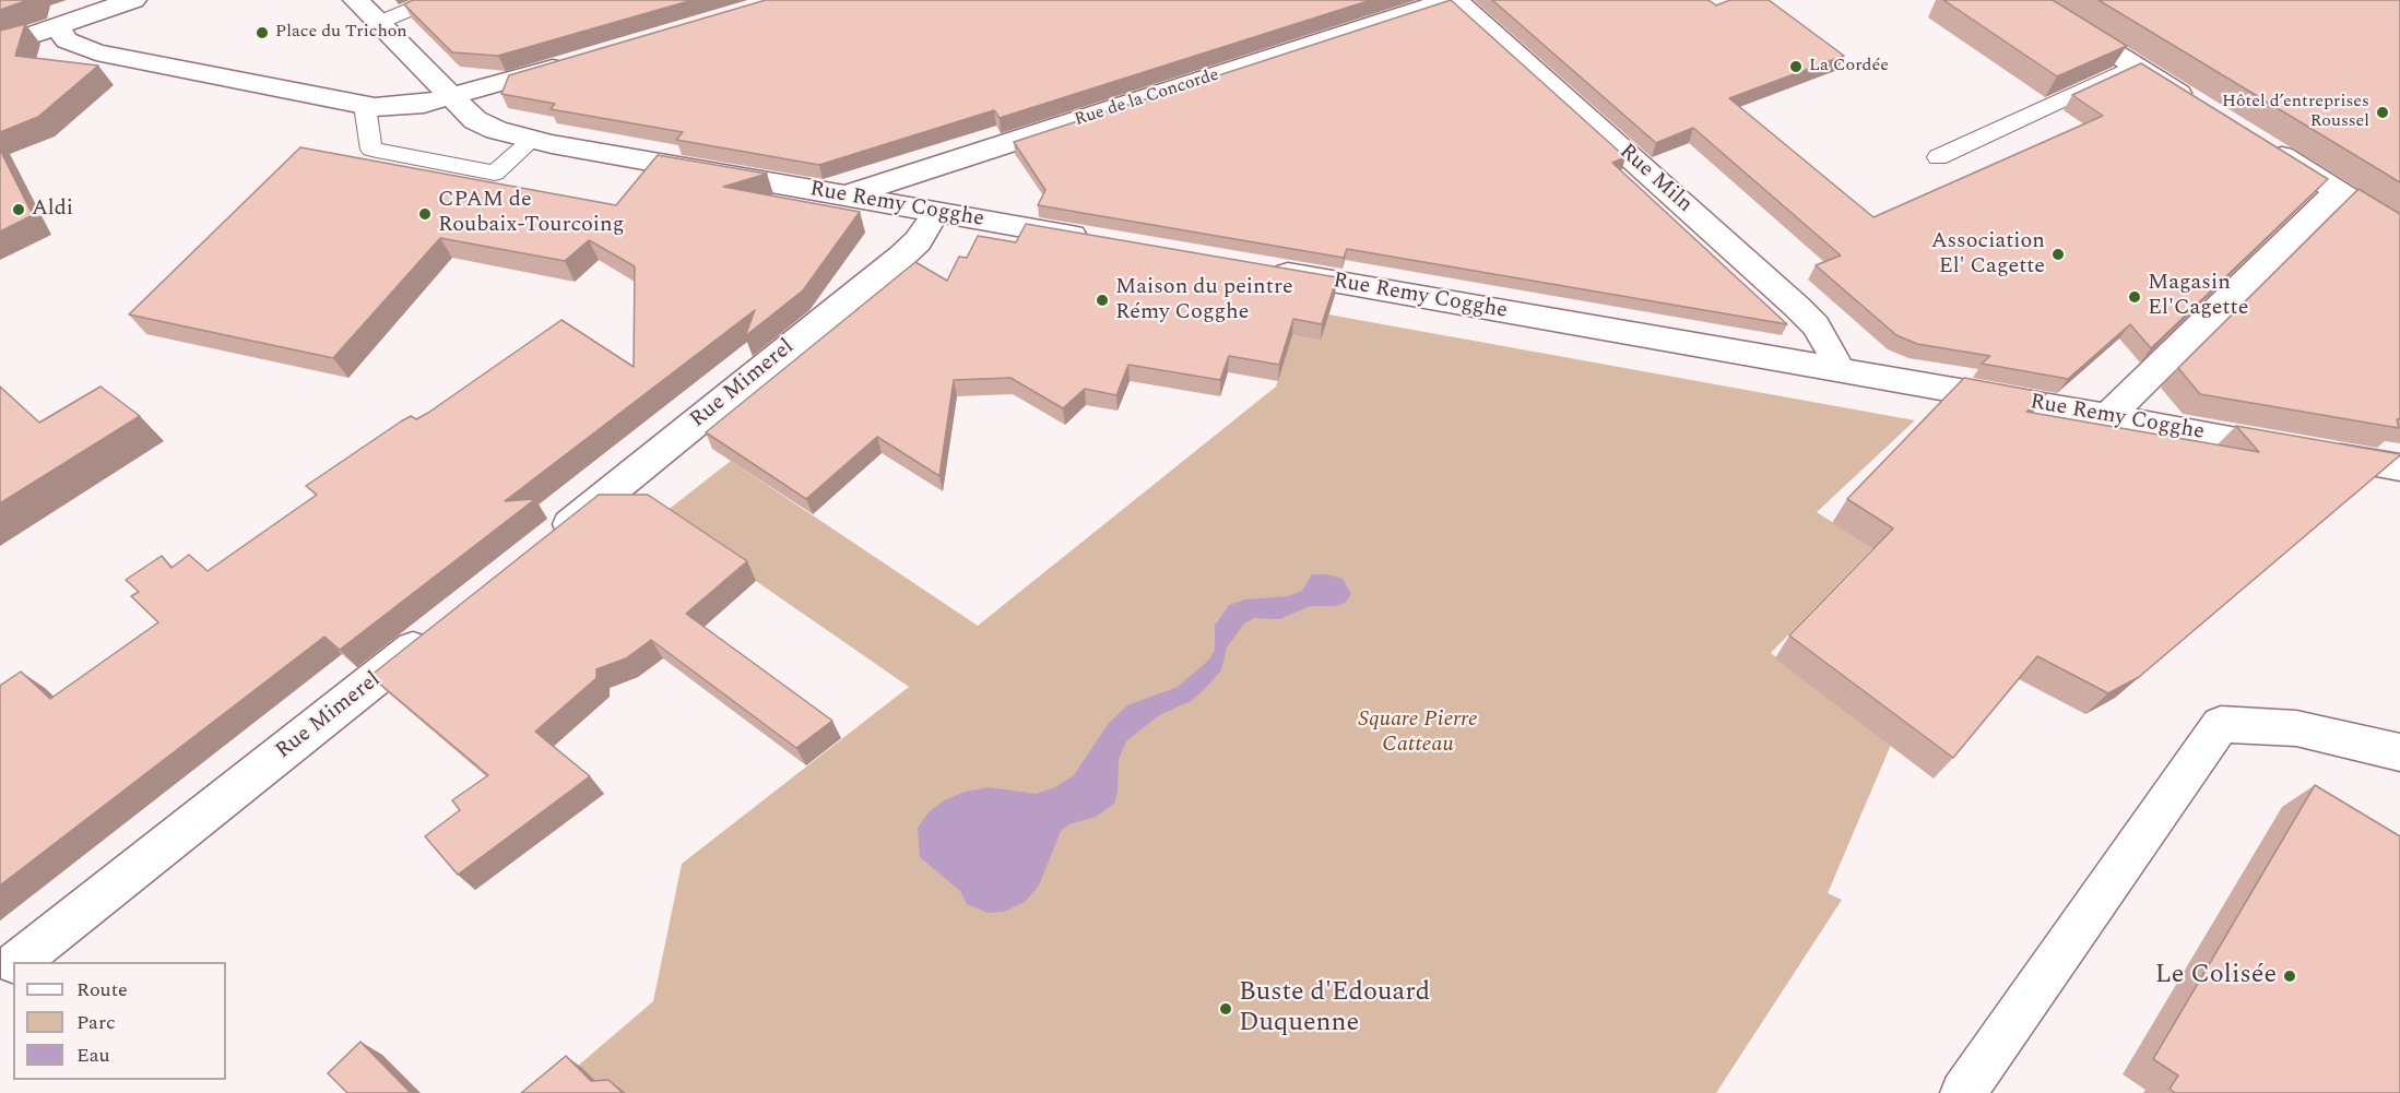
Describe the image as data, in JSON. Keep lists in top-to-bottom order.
{
  "streets": {
    "street": [
      "Rue de la Concorde",
      "Rue Miln",
      "Rue Remy Cogghe",
      "Rue Mimerel"
    ]
  },
  "crossings": [
    ["Rue de la Concorde", "Rue Remy Cogghe"],
    ["Rue Miln", "Rue Remy Cogghe"],
    ["Rue Remy Cogghe", "Rue Mimerel"]
  ],
  "parks": ["Square Pierre Catteau"],
  "places": [
    "Place du Trichon",
    "La Cordée",
    "Hôtel d’entreprises Roussel",
    "Aldi",
    "CPAM de Roubaix-Tourcoing",
    "Association El' Cagette",
    "Magasin El'Cagette",
    "Maison du peintre Rémy Cogghe",
    "Le Colisée",
    "Buste d'Edouard Duquenne"
  ],
  "legend": ["Route", "Parc", "Eau"]
}
